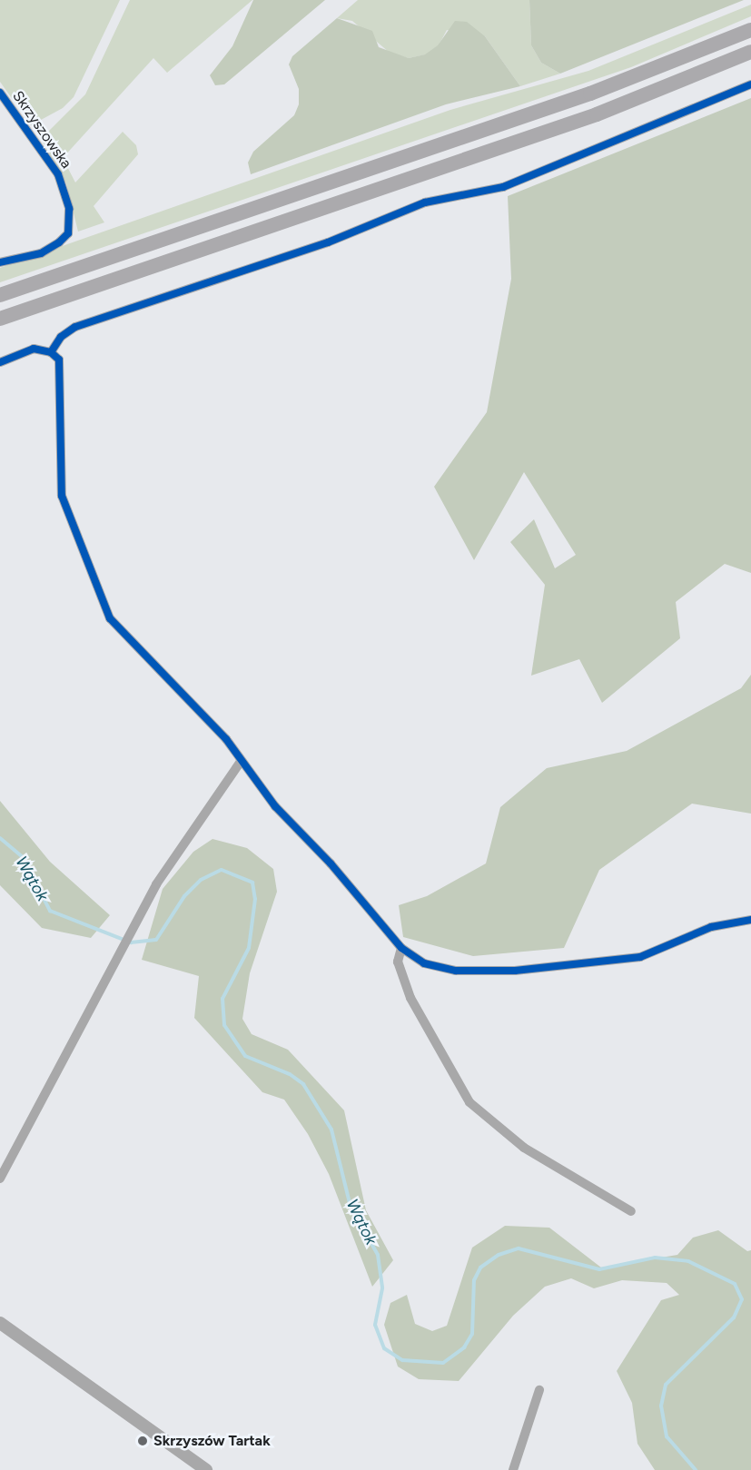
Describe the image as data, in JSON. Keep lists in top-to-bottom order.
{
  "streets": {
    "street": ["Skrzyszowska"]
  },
  "water": ["Wątok"],
  "places": ["Skrzyszów Tartak"]
}
